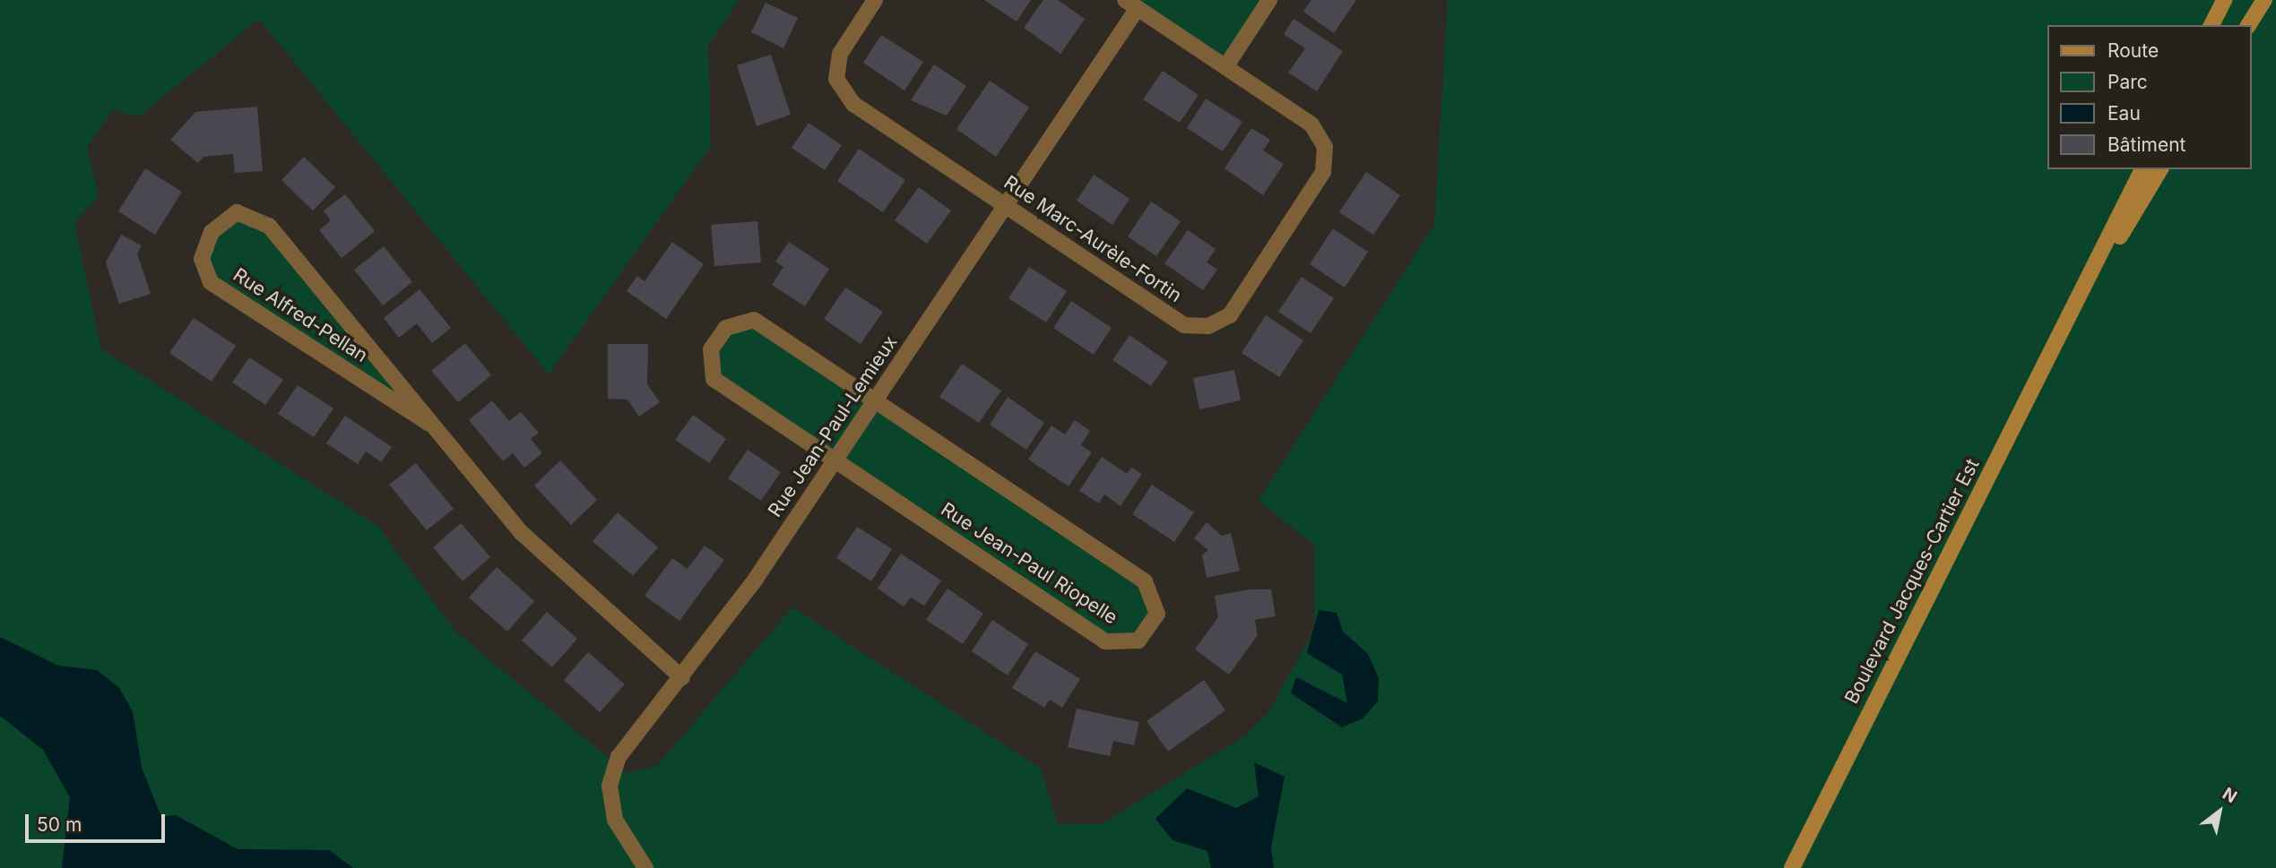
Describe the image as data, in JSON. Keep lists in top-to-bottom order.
{
  "streets": {
    "main road": ["Boulevard Jacques-Cartier Est"],
    "street": [
      "Rue Marc-Aurèle-Fortin",
      "Rue Alfred-Pellan",
      "Rue Jean-Paul-Lemieux",
      "Rue Jean-Paul Riopelle"
    ]
  },
  "crossings": [
    ["Rue Marc-Aurèle-Fortin", "Rue Jean-Paul-Lemieux"],
    ["Rue Alfred-Pellan", "Rue Jean-Paul-Lemieux"],
    ["Rue Jean-Paul-Lemieux", "Rue Jean-Paul Riopelle"]
  ],
  "legend": [
    "Route",
    "Parc",
    "Eau",
    "Bâtiment"
  ],
  "scale_bar": "50 m",
  "north": "top right"
}
